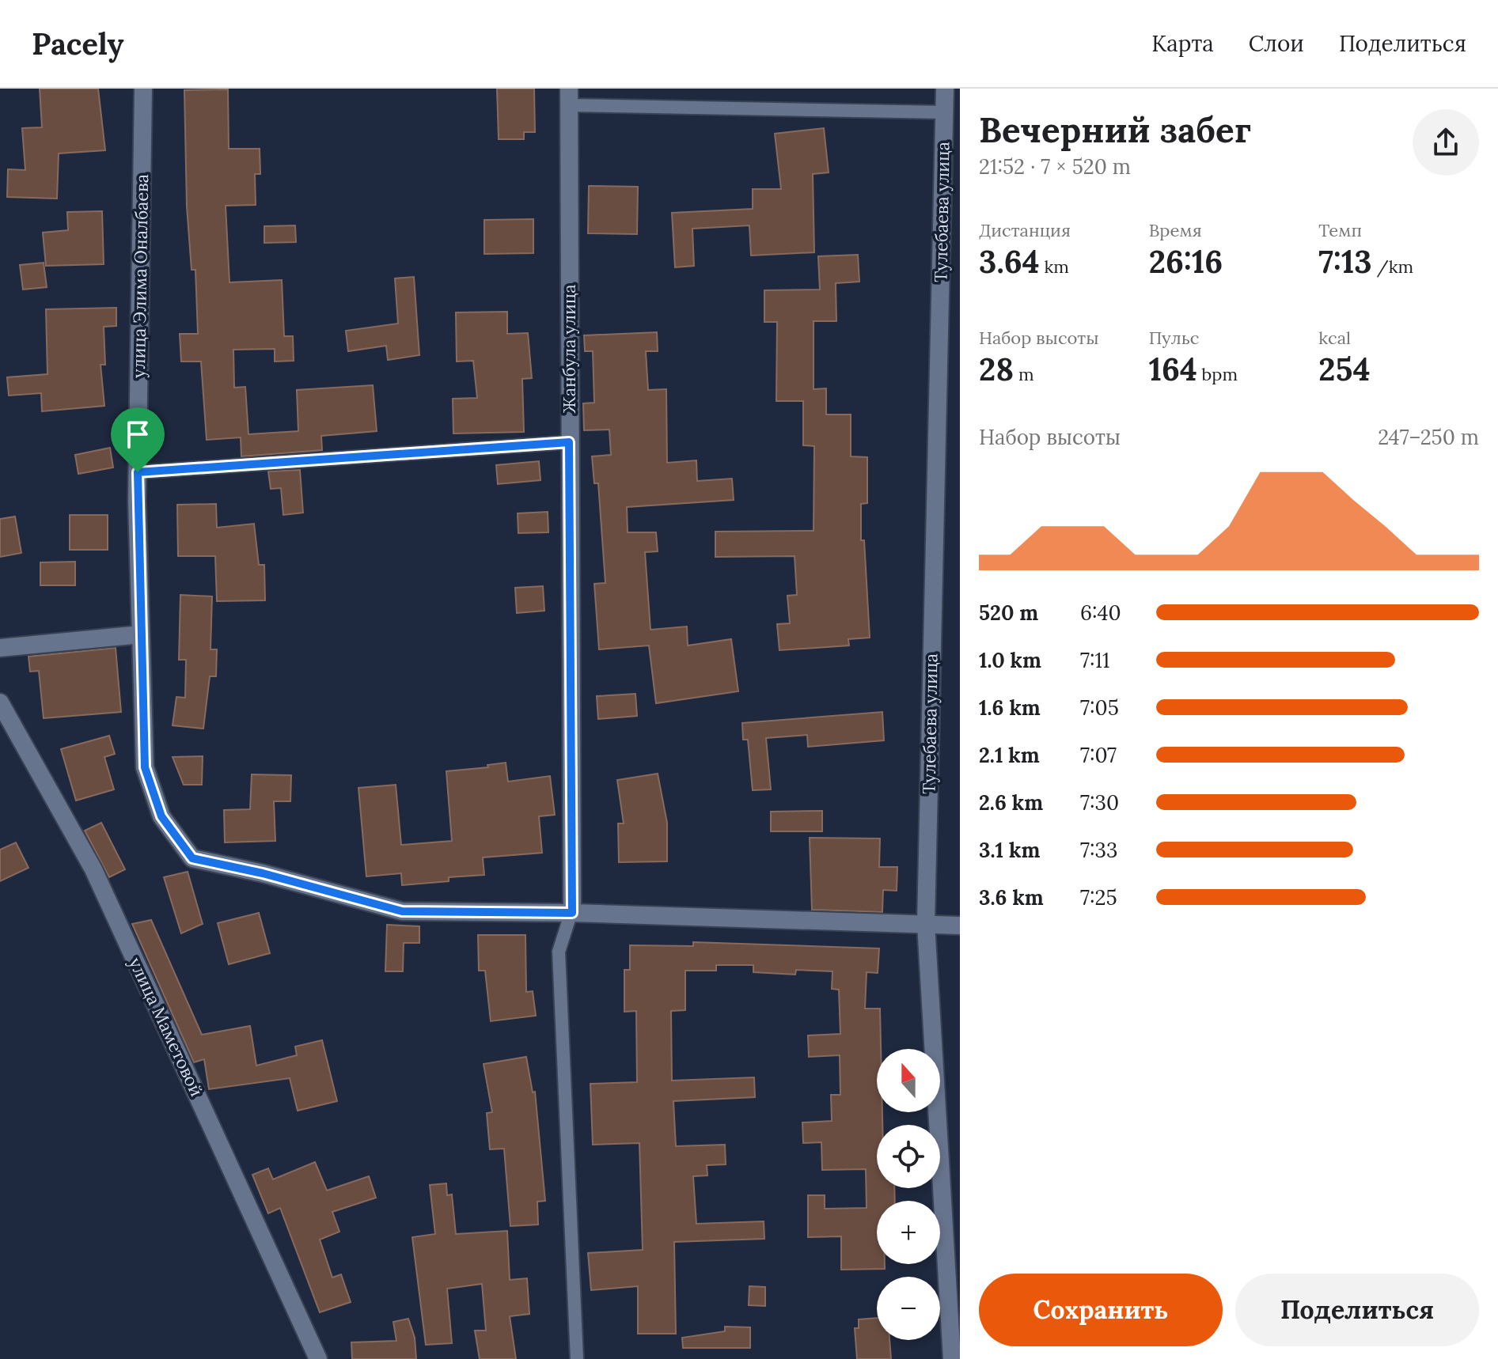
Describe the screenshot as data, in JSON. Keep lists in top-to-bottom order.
{
  "streets": {
    "street": [
      "Тулебаева улица",
      "улица Элима Оналбаева",
      "Жанбула улица",
      "улица Маметовой"
    ]
  },
  "crossings": [
    ["Тулебаева улица", "улица Элима Оналбаева"],
    ["улица Элима Оналбаева", "Жанбула улица"]
  ],
  "north": "top",
  "page": {
    "header": "Pacely",
    "nav": ["Карта", "Слои", "Поделиться"],
    "heading": ["Вечерний забег", "21:52 · 7 × 520 m"],
    "stats": [
      ["Дистанция", "3.64 km"],
      ["Время", "26:16"],
      ["Темп", "7:13 /km"],
      ["Набор высоты", "28 m"],
      ["Пульс", "164 bpm"],
      ["kcal", "254"]
    ],
    "chart": ["Набор высоты", "247–250 m"],
    "list": [
      {
        "name": "520 m",
        "note": "6:40"
      },
      {
        "name": "1.0 km",
        "note": "7:11"
      },
      {
        "name": "1.6 km",
        "note": "7:05"
      },
      {
        "name": "2.1 km",
        "note": "7:07"
      },
      {
        "name": "2.6 km",
        "note": "7:30"
      },
      {
        "name": "3.1 km",
        "note": "7:33"
      },
      {
        "name": "3.6 km",
        "note": "7:25"
      }
    ],
    "map_buttons": ["+", "−"],
    "buttons": ["Сохранить", "Поделиться"]
  }
}
